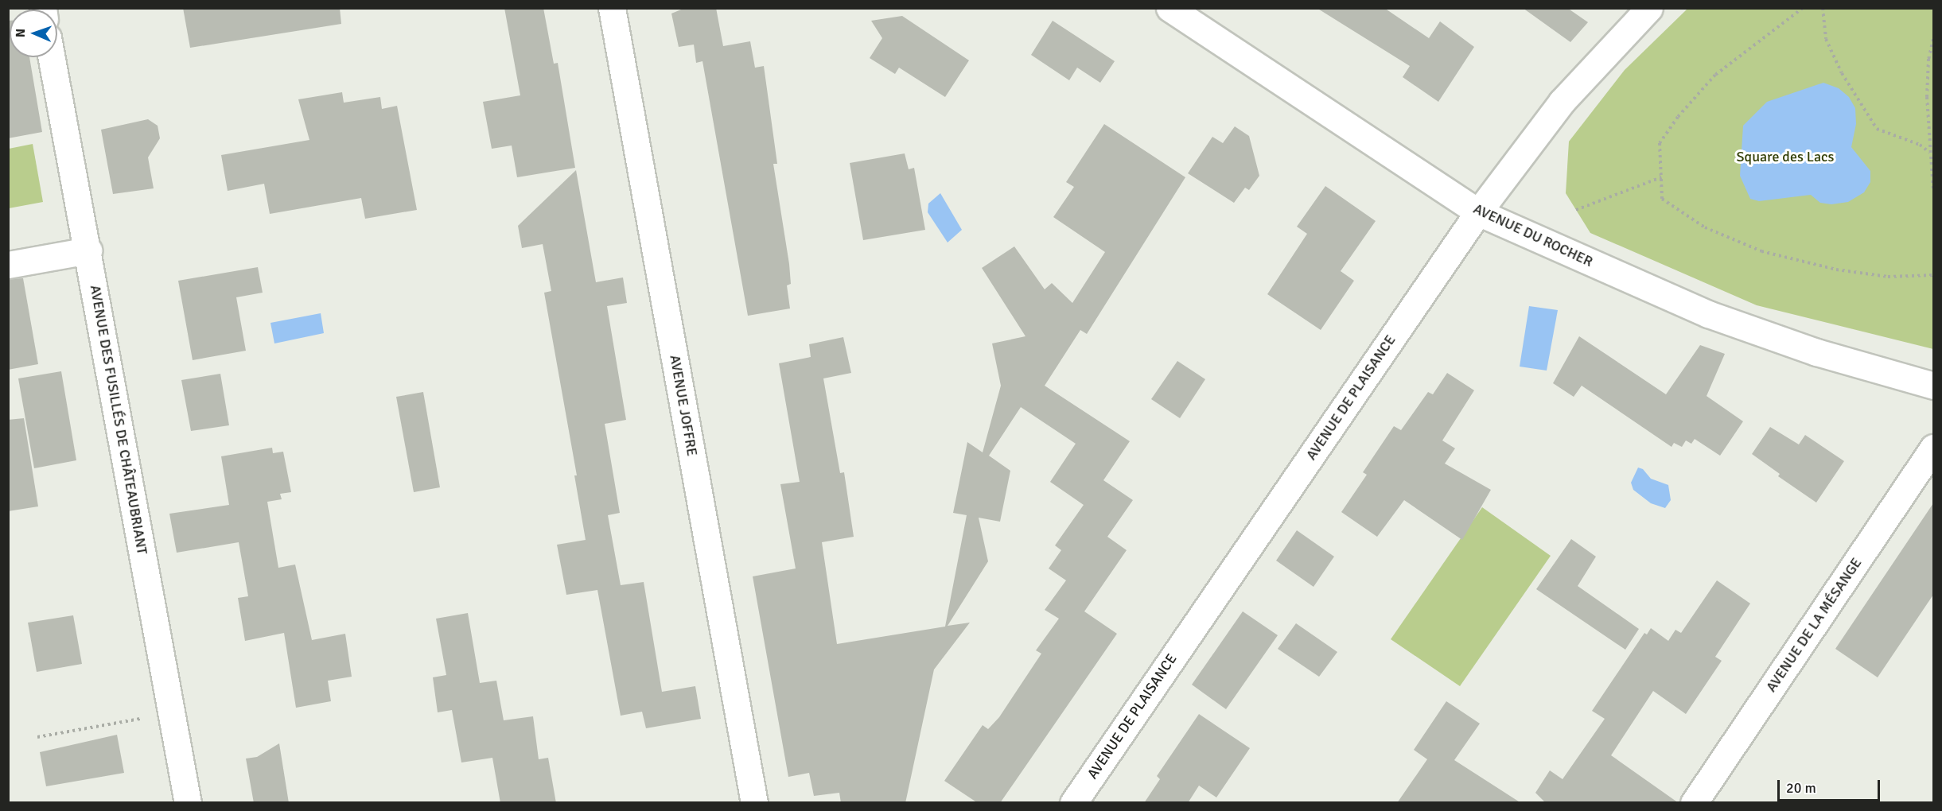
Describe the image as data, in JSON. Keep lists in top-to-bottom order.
{
  "streets": {
    "street": [
      "AVENUE DU ROCHER",
      "AVENUE DE PLAISANCE",
      "AVENUE JOFFRE",
      "AVENUE DES FUSILLÉS DE CHÂTEAUBRIANT",
      "AVENUE DE LA MÉSANGE"
    ]
  },
  "crossings": [
    ["AVENUE DU ROCHER", "AVENUE DE PLAISANCE"]
  ],
  "parks": ["Square des Lacs"],
  "scale_bar": "20 m",
  "north": "left"
}
